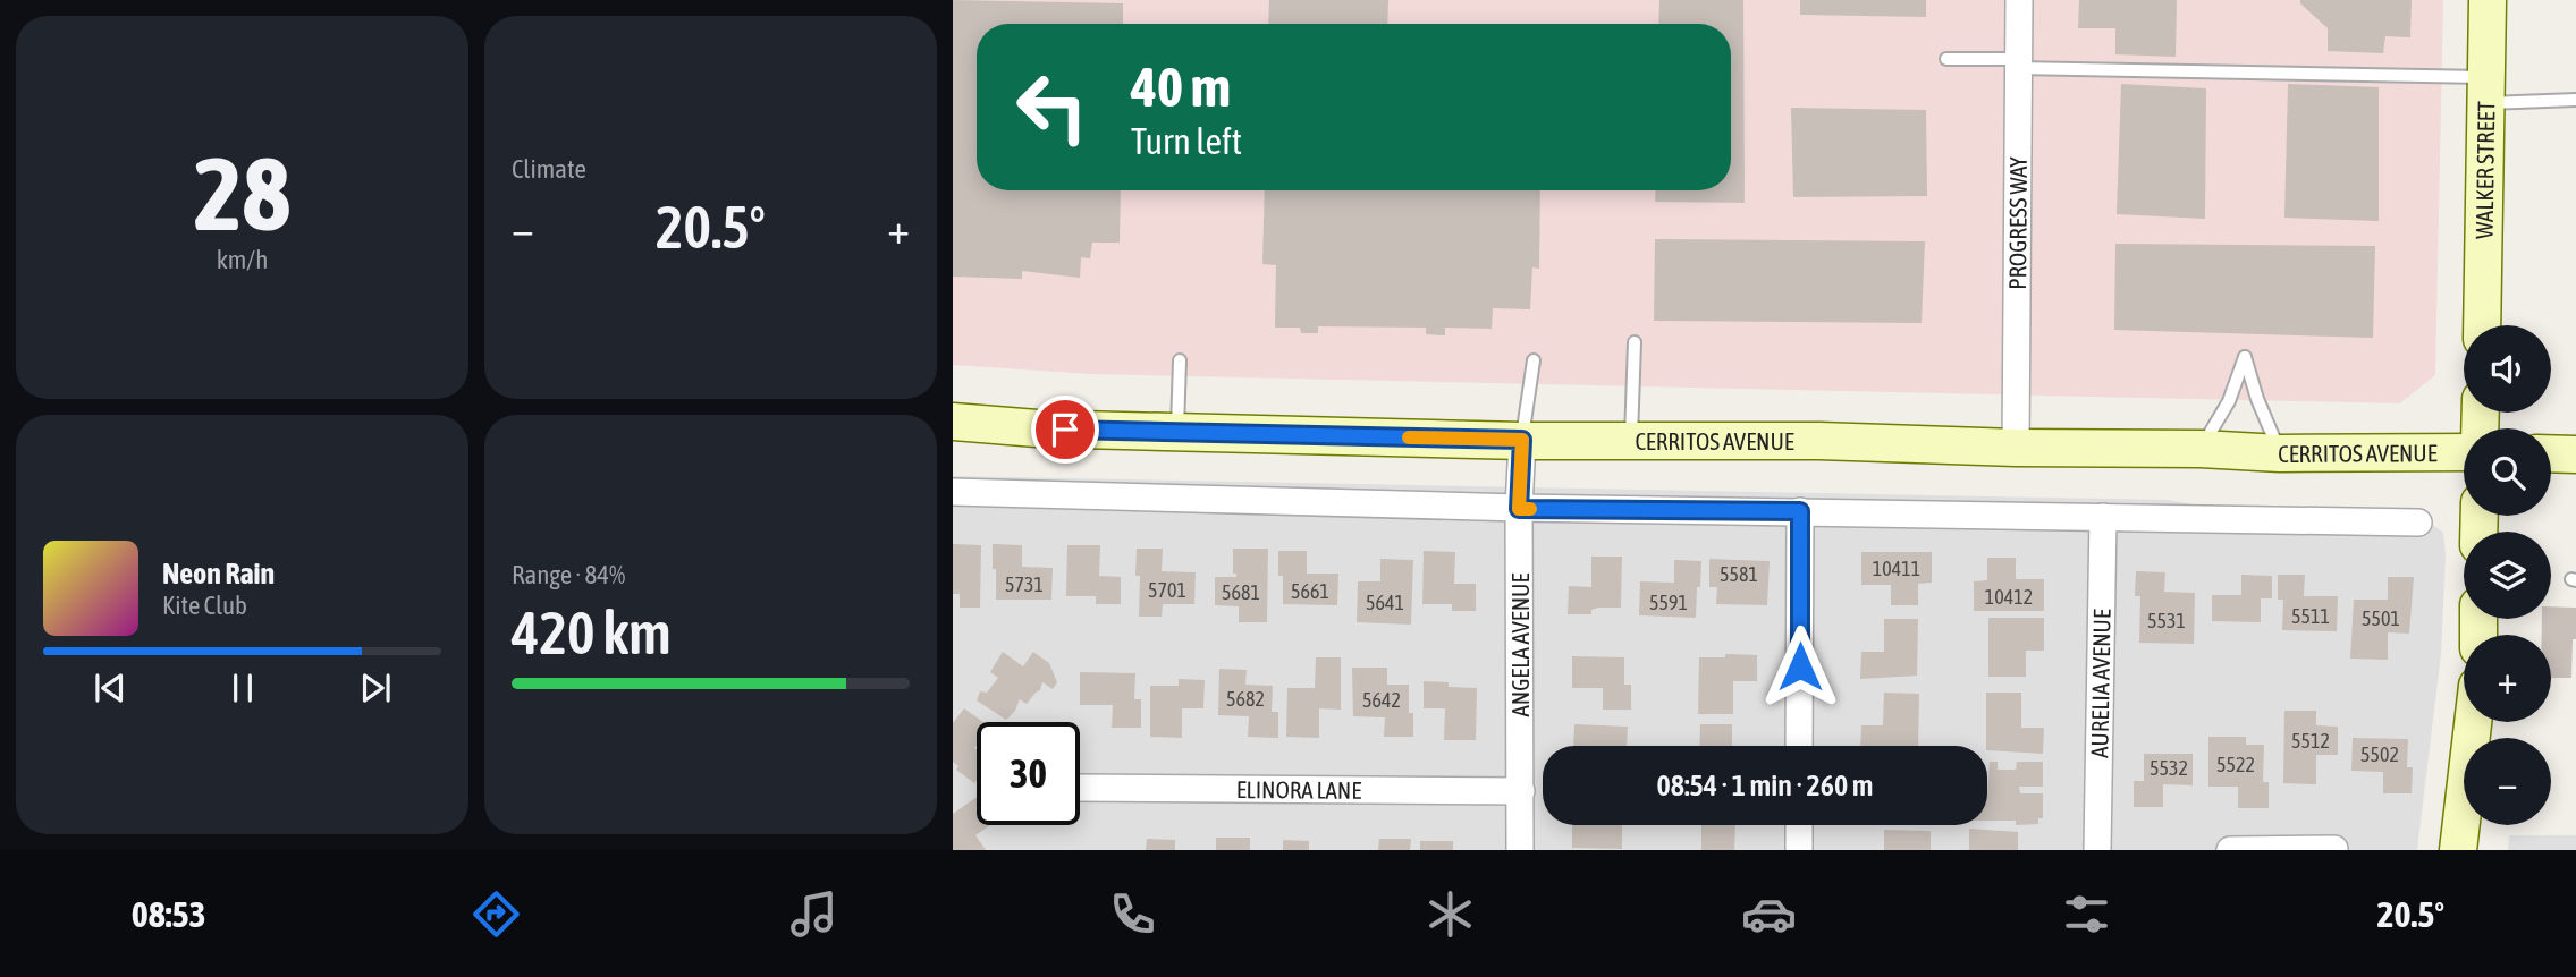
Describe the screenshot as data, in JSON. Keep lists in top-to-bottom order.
{
  "streets": {
    "main road": ["WALKER STREET", "CERRITOS AVENUE"],
    "street": [
      "PROGRESS WAY",
      "ANGELA AVENUE",
      "AURELIA AVENUE",
      "ELINORA LANE"
    ]
  },
  "crossings": [
    ["PROGRESS WAY", "CERRITOS AVENUE"],
    ["CERRITOS AVENUE", "ANGELA AVENUE"],
    ["ANGELA AVENUE", "ELINORA LANE"]
  ],
  "house_numbers": [
    "10411",
    "5581",
    "5731",
    "5701",
    "5661",
    "5681",
    "10412",
    "5641",
    "5591",
    "5511",
    "5501",
    "5531",
    "5682",
    "5642",
    "5512",
    "5502",
    "5522",
    "5532"
  ],
  "page": {
    "tile": [
      ["28", "km/h"],
      "Climate",
      ["Range · 84%", "420 km"]
    ],
    "turn": ["40 m", "Turn left"],
    "heat": ["−", "20.5°", "+"],
    "map_buttons": ["+", "−"],
    "song": ["Neon Rain", "Kite Club"],
    "limit": "30",
    "trip": "08:54 · 1 min · 260 m",
    "tabs": ["08:53", "20.5°"]
  }
}
